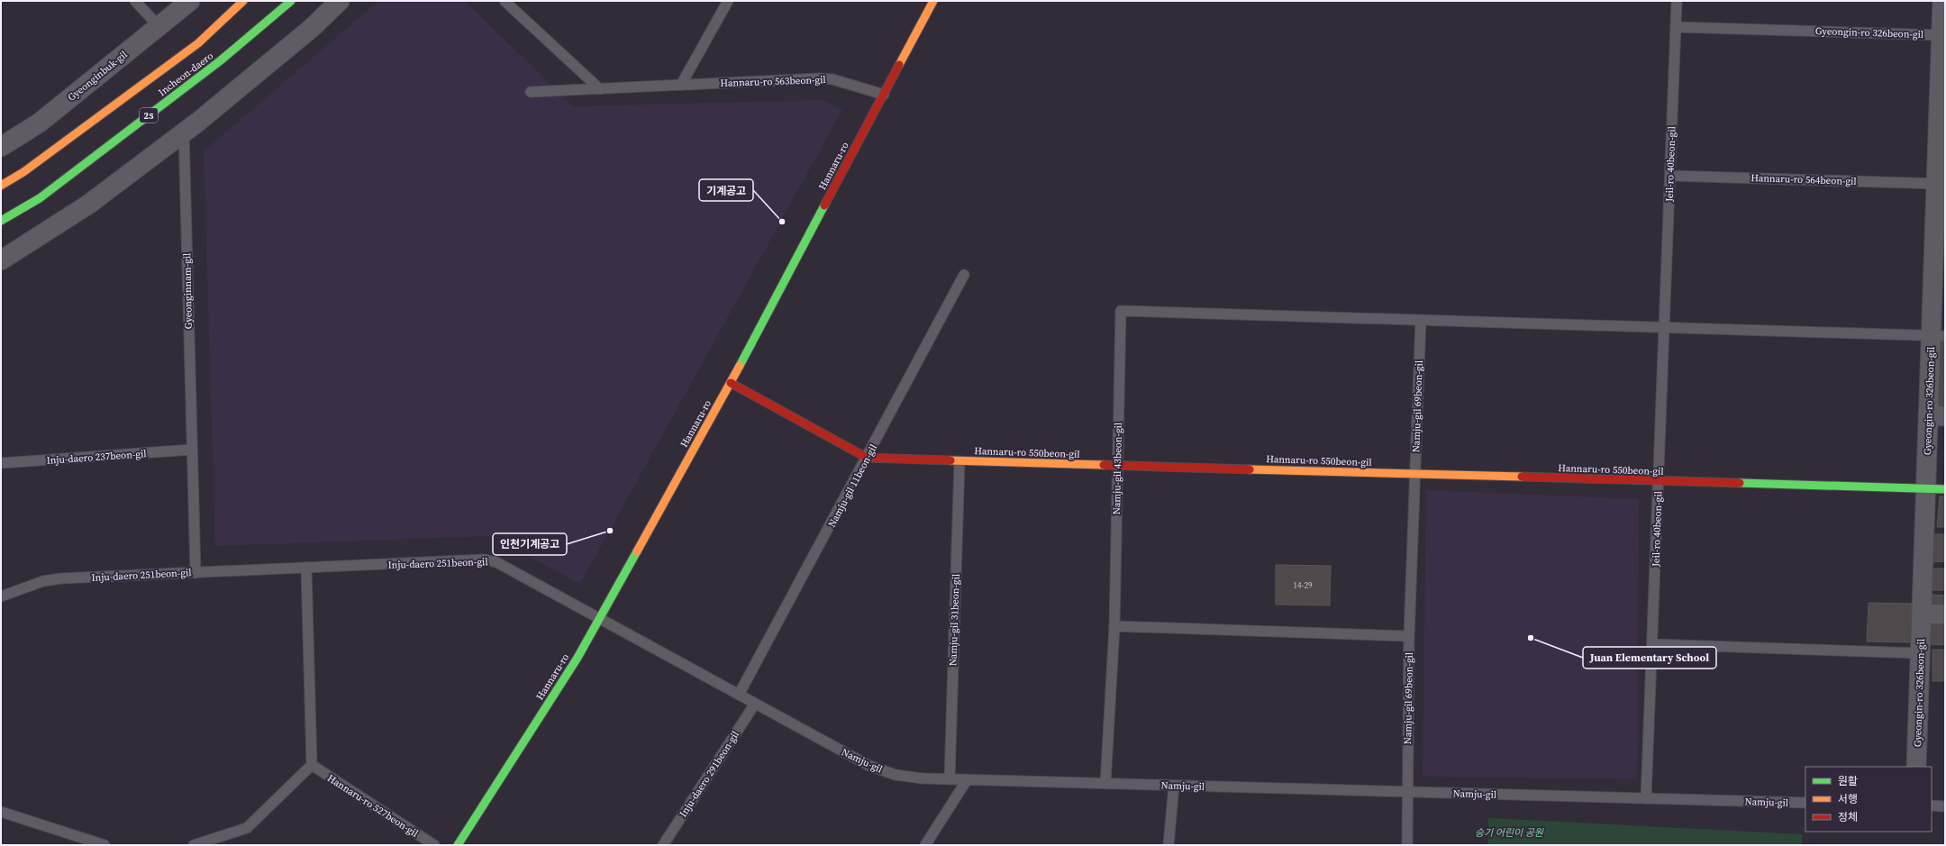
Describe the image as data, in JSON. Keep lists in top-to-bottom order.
{
  "streets": {
    "main road": [
      "Incheon-daero",
      "25",
      "Hannaru-ro",
      "Hannaru-ro 550beon-gil"
    ],
    "street": ["Gyeongin-ro 326beon-gil", "Gyeonginbuk-gil"],
    "lane": [
      "Hannaru-ro 563beon-gil",
      "Jeil-ro 40beon-gil",
      "Hannaru-ro 564beon-gil",
      "Gyeonginnam-gil",
      "Namju-gil 69beon-gil",
      "Inju-daero 237beon-gil",
      "Namju-gil 43beon-gil",
      "Namju-gil 11beon-gil",
      "Inju-daero 251beon-gil",
      "Namju-gil 31beon-gil",
      "Namju-gil",
      "Inju-daero 291beon-gil",
      "Hannaru-ro 527beon-gil"
    ]
  },
  "crossings": [
    ["Gyeongin-ro 326beon-gil", "Jeil-ro 40beon-gil"],
    ["Gyeongin-ro 326beon-gil", "Hannaru-ro 564beon-gil"],
    ["Gyeongin-ro 326beon-gil", "Hannaru-ro 550beon-gil"],
    ["Hannaru-ro 563beon-gil", "Hannaru-ro"],
    ["Jeil-ro 40beon-gil", "Hannaru-ro 564beon-gil"],
    ["Jeil-ro 40beon-gil", "Hannaru-ro 550beon-gil"],
    ["Jeil-ro 40beon-gil", "Namju-gil"],
    ["Hannaru-ro", "Hannaru-ro 550beon-gil"],
    ["Hannaru-ro", "Inju-daero 251beon-gil"],
    ["Hannaru-ro", "Namju-gil"],
    ["Gyeonginnam-gil", "Inju-daero 237beon-gil"],
    ["Gyeonginnam-gil", "Inju-daero 251beon-gil"],
    ["Namju-gil 69beon-gil", "Hannaru-ro 550beon-gil"],
    ["Namju-gil 69beon-gil", "Namju-gil 43beon-gil"],
    ["Namju-gil 69beon-gil", "Namju-gil"],
    ["Hannaru-ro 550beon-gil", "Namju-gil 43beon-gil"],
    ["Hannaru-ro 550beon-gil", "Namju-gil 11beon-gil"],
    ["Hannaru-ro 550beon-gil", "Namju-gil 31beon-gil"],
    ["Namju-gil 43beon-gil", "Namju-gil"],
    ["Namju-gil 11beon-gil", "Namju-gil"],
    ["Inju-daero 251beon-gil", "Namju-gil"],
    ["Namju-gil 31beon-gil", "Namju-gil"],
    ["Namju-gil", "Inju-daero 291beon-gil"]
  ],
  "parks": ["승기 어린이 공원"],
  "places": ["기계공고", "인천기계공고", "Juan Elementary School"],
  "house_numbers": ["14-29"],
  "legend": ["원활", "서행", "정체"]
}
